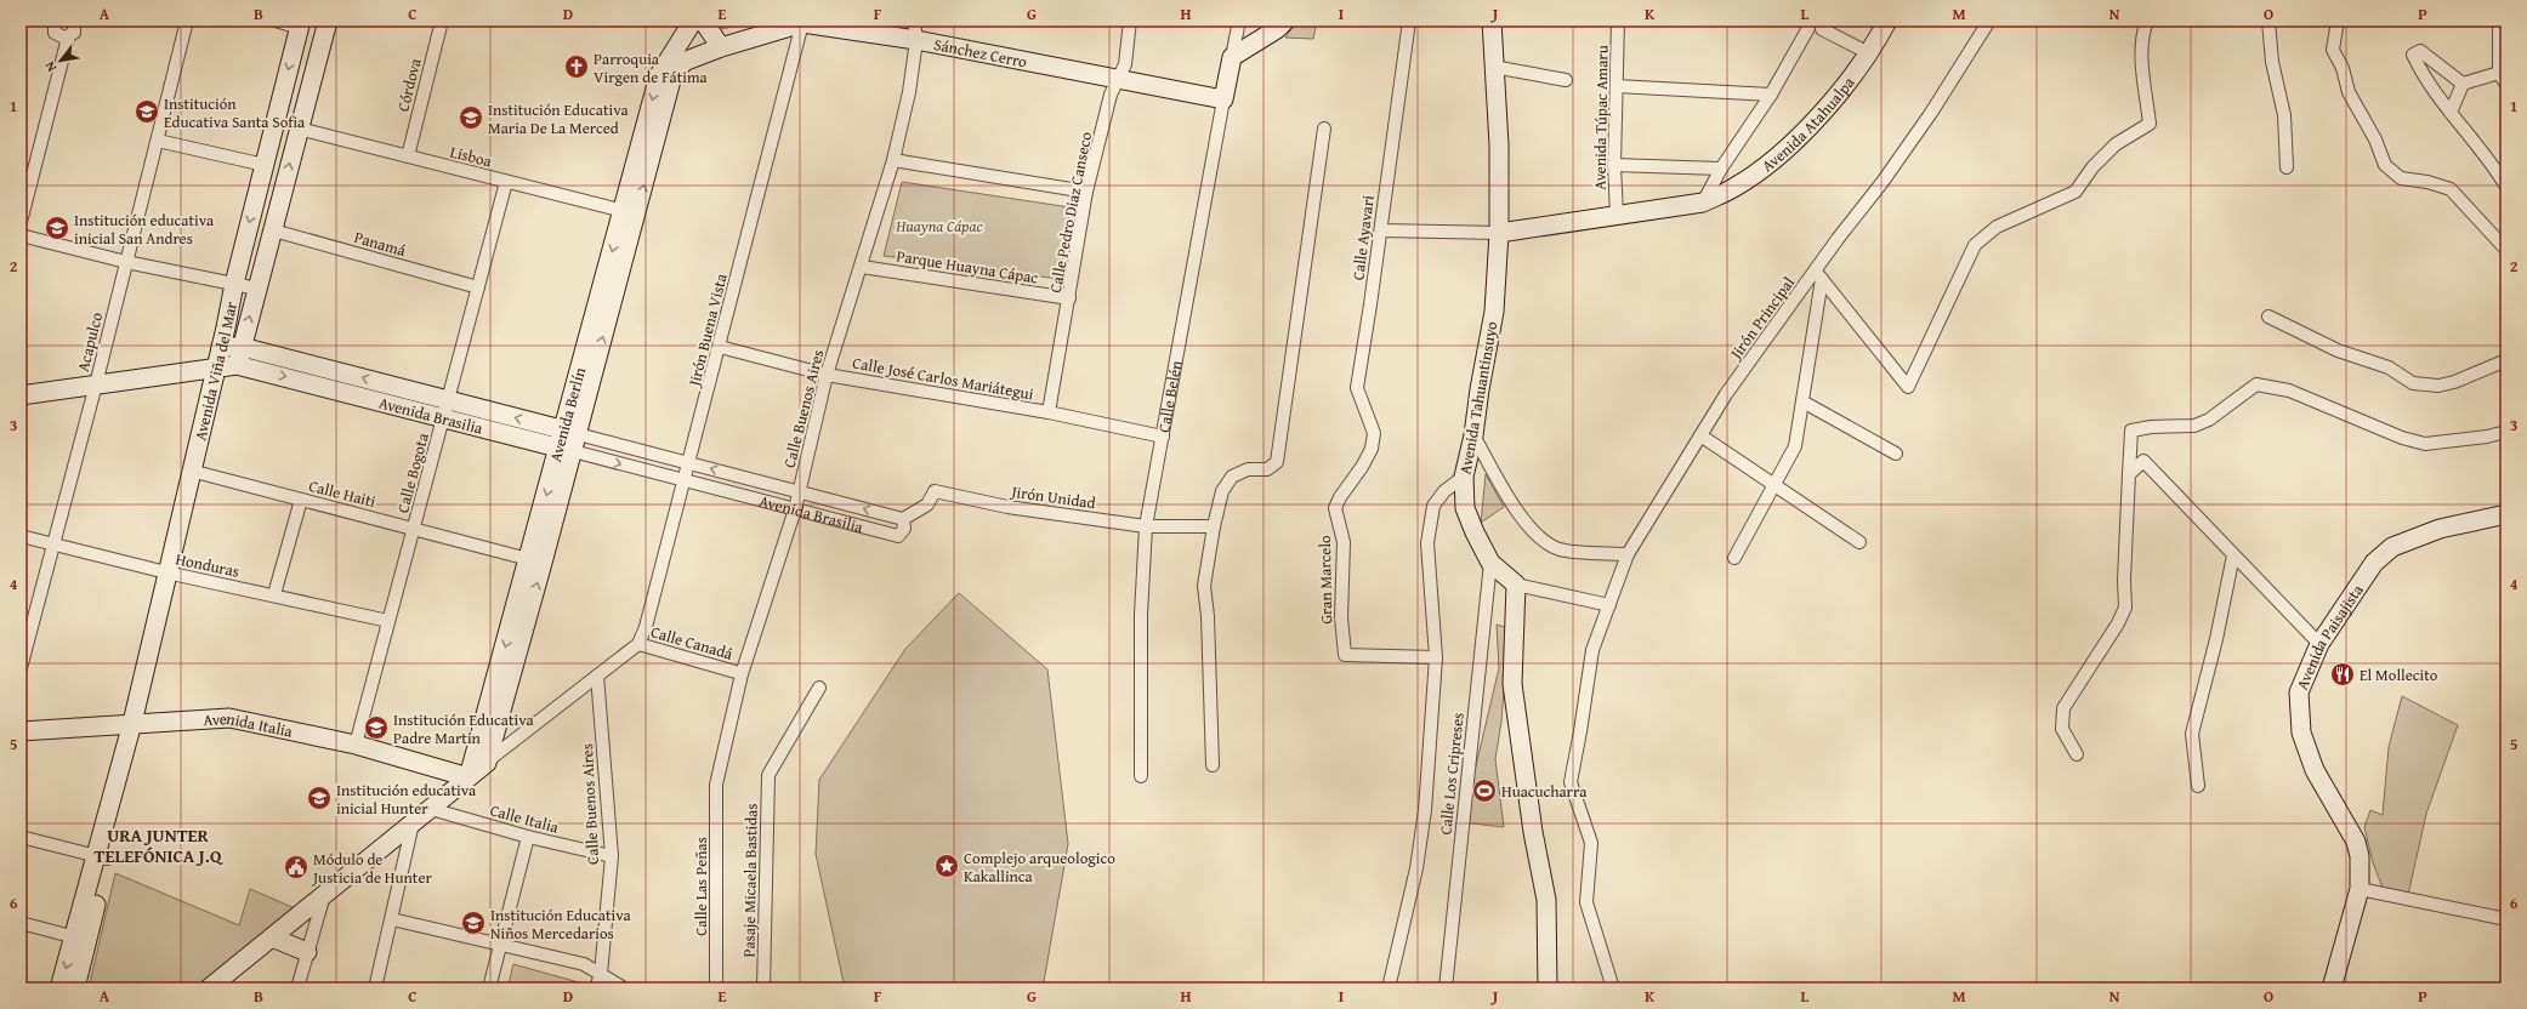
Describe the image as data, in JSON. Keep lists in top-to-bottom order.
{
  "streets": {
    "street": [
      "Sánchez Cerro",
      "Córdova",
      "Avenida Túpac Amaru",
      "Avenida Atahualpa",
      "Lisboa",
      "Calle Pedro Diaz Canseco",
      "Calle Ayavari",
      "Panamá",
      "Parque Huayna Cápac",
      "Jirón Principal",
      "Jirón Buena Vista",
      "Acapulco",
      "Avenida Viña del Mar",
      "Calle José Carlos Mariátegui",
      "Calle Belén",
      "Avenida Tahuantinsuyo",
      "Calle Buenos Aires",
      "Avenida Brasilia",
      "Avenida Berlín",
      "Calle Bogota",
      "Calle Haiti",
      "Jirón Unidad",
      "Honduras",
      "Gran Marcelo",
      "Avenida Paisajista",
      "Calle Canadá",
      "Avenida Italia",
      "Calle Los Cripreses",
      "Calle Italia",
      "Pasaje Micaela Bastidas",
      "Calle Las Peñas"
    ]
  },
  "crossings": [
    ["Sánchez Cerro", "Calle Pedro Diaz Canseco"],
    ["Sánchez Cerro", "Jirón Buena Vista"],
    ["Sánchez Cerro", "Calle Belén"],
    ["Sánchez Cerro", "Calle Buenos Aires"],
    ["Sánchez Cerro", "Avenida Berlín"],
    ["Córdova", "Lisboa"],
    ["Avenida Túpac Amaru", "Avenida Atahualpa"],
    ["Avenida Atahualpa", "Avenida Tahuantinsuyo"],
    ["Lisboa", "Avenida Viña del Mar"],
    ["Lisboa", "Avenida Berlín"],
    ["Lisboa", "Calle Bogota"],
    ["Calle Pedro Diaz Canseco", "Parque Huayna Cápac"],
    ["Calle Pedro Diaz Canseco", "Calle José Carlos Mariátegui"],
    ["Calle Ayavari", "Gran Marcelo"],
    ["Panamá", "Avenida Viña del Mar"],
    ["Panamá", "Calle Bogota"],
    ["Parque Huayna Cápac", "Calle Buenos Aires"],
    ["Jirón Buena Vista", "Calle José Carlos Mariátegui"],
    ["Jirón Buena Vista", "Avenida Brasilia"],
    ["Jirón Buena Vista", "Calle Canadá"],
    ["Acapulco", "Avenida Brasilia"],
    ["Acapulco", "Honduras"],
    ["Avenida Viña del Mar", "Avenida Brasilia"],
    ["Avenida Viña del Mar", "Calle Haiti"],
    ["Avenida Viña del Mar", "Honduras"],
    ["Avenida Viña del Mar", "Avenida Italia"],
    ["Calle José Carlos Mariátegui", "Calle Belén"],
    ["Calle José Carlos Mariátegui", "Calle Buenos Aires"],
    ["Calle Belén", "Jirón Unidad"],
    ["Avenida Tahuantinsuyo", "Calle Los Cripreses"],
    ["Calle Buenos Aires", "Avenida Brasilia"],
    ["Calle Buenos Aires", "Calle Italia"],
    ["Calle Buenos Aires", "Calle Las Peñas"],
    ["Avenida Brasilia", "Avenida Berlín"],
    ["Avenida Brasilia", "Calle Bogota"],
    ["Avenida Brasilia", "Jirón Unidad"],
    ["Avenida Berlín", "Calle Haiti"],
    ["Avenida Berlín", "Avenida Italia"],
    ["Calle Bogota", "Calle Haiti"],
    ["Calle Bogota", "Honduras"],
    ["Calle Bogota", "Avenida Italia"]
  ],
  "districts": ["URA JUNTER TELEFÓNICA J.Q"],
  "parks": ["Huayna Cápac"],
  "places": {
    "church": ["Parroquia Virgen de Fátima"],
    "school or university": [
      "Institución Educativa Santa Sofia",
      "Institución Educativa Maria De La Merced",
      "Institución educativa inicial San Andres",
      "Institución Educativa Padre Martin",
      "Institución educativa inicial Hunter",
      "Institución Educativa Niños Mercedarios"
    ],
    "restaurant": ["El Mollecito"],
    "sports": ["Huacucharra"],
    "place": ["Complejo arqueologico Kakallinca"],
    "public building": ["Módulo de Justicia de Hunter"]
  },
  "north": "bottom left",
  "grid": {
    "columns": [
      "A",
      "B",
      "C",
      "D",
      "E",
      "F",
      "G",
      "H",
      "I",
      "J",
      "K",
      "L",
      "M",
      "N",
      "O",
      "P"
    ],
    "rows": [
      "1",
      "2",
      "3",
      "4",
      "5",
      "6"
    ]
  }
}
